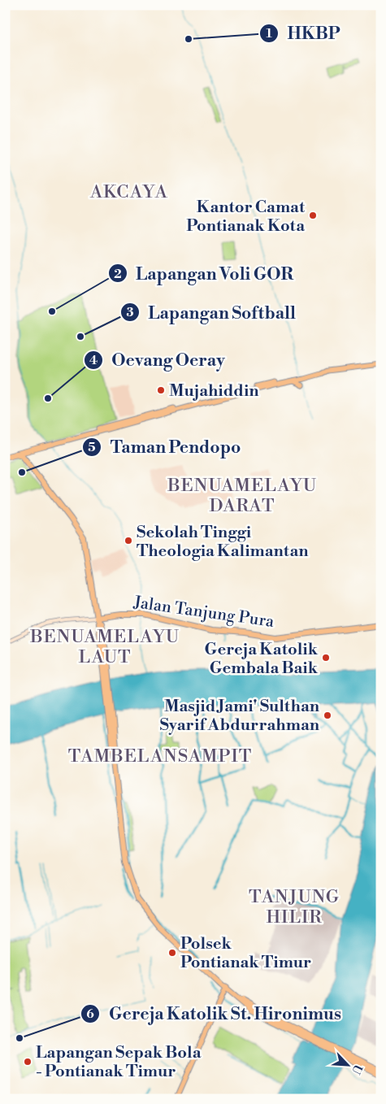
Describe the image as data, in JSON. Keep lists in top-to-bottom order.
{
  "streets": {
    "highway": ["Jalan Tanjung Pura"]
  },
  "districts": [
    "AKCAYA",
    "BENUAMELAYU DARAT",
    "BENUAMELAYU LAUT",
    "TAMBELANSAMPIT",
    "TANJUNG HILIR"
  ],
  "places": [
    "HKBP",
    "Kantor Camat Pontianak Kota",
    "Lapangan Voli GOR",
    "Lapangan Softball",
    "Mujahiddin",
    "Oevang Oeray",
    "Taman Pendopo",
    "Sekolah Tinggi Theologia Kalimantan",
    "Gereja Katolik Gembala Baik",
    "Masjid Jami' Sulthan Syarif Abdurrahman",
    "Polsek Pontianak Timur",
    "Gereja Katolik St. Hironimus",
    "Lapangan Sepak Bola - Pontianak Timur"
  ],
  "north": "bottom right"
}
